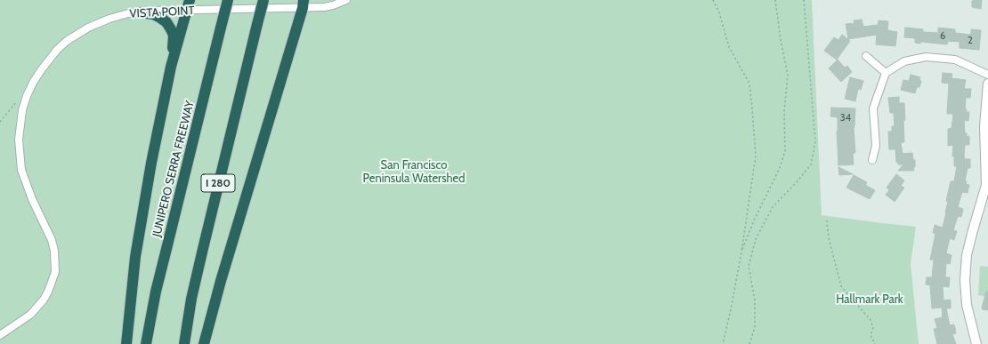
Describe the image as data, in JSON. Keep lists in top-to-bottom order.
{
  "streets": {
    "highway": ["JUNIPERO SERRA FREEWAY", "I 280"],
    "street": ["VISTA POINT"]
  },
  "parks": ["San Francisco Peninsula Watershed", "Hallmark Park"],
  "house_numbers": ["6", "2", "34"]
}
